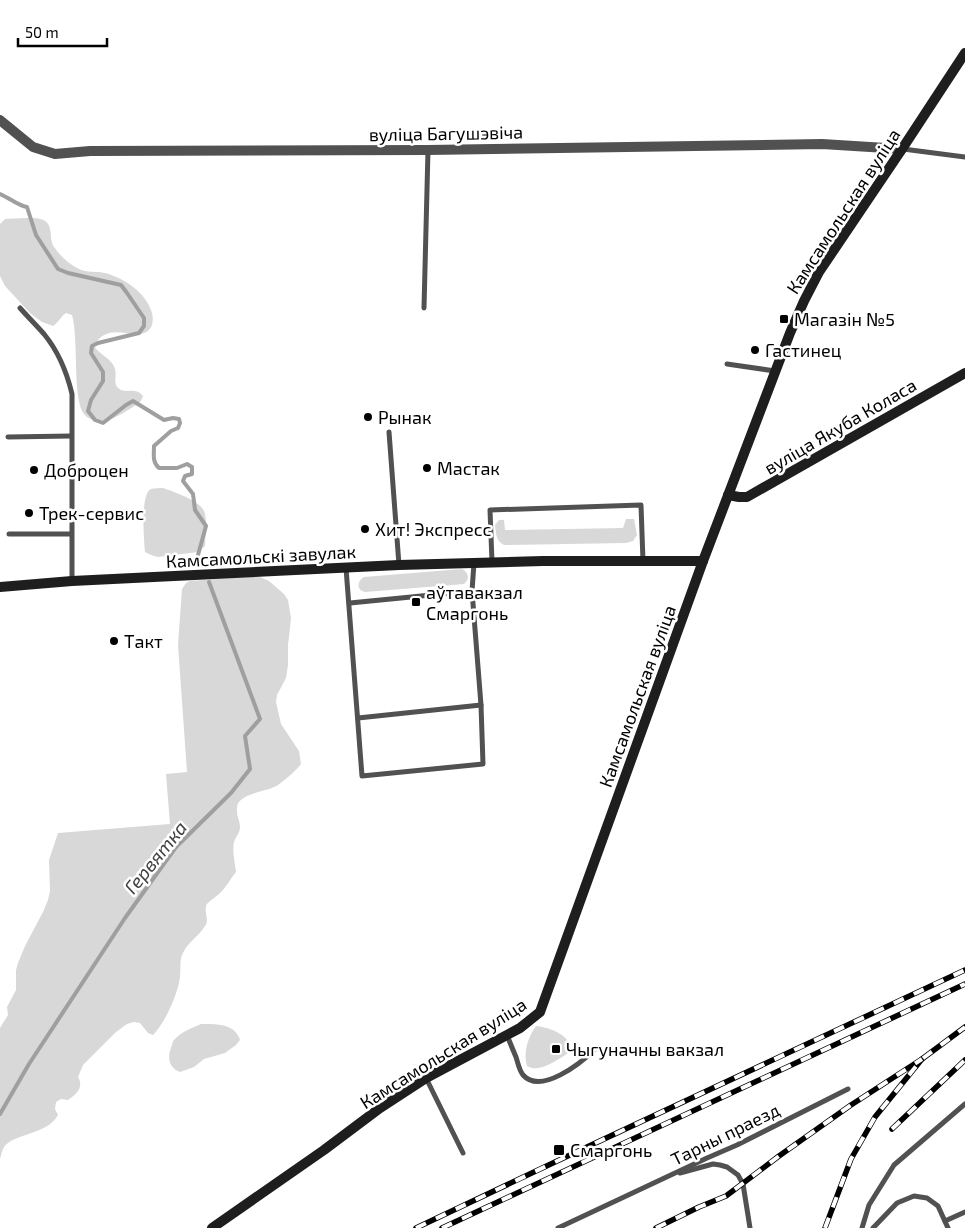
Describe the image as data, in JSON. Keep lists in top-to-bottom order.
{
  "streets": {
    "street": [
      "вуліца Багушэвіча",
      "Камсамольская вуліца",
      "вуліца Якуба Коласа",
      "Камсамольскі завулак"
    ],
    "lane": ["Тарны праезд"]
  },
  "crossings": [
    ["вуліца Багушэвіча", "Камсамольская вуліца"],
    ["Камсамольская вуліца", "вуліца Якуба Коласа"],
    ["Камсамольская вуліца", "Камсамольскі завулак"]
  ],
  "water": ["Гервятка"],
  "places": {
    "transit": [
      "Магазін №5",
      "аўтавакзал Смаргонь",
      "Чыгуначны вакзал",
      "Смаргонь"
    ],
    "other": [
      "Гастинец",
      "Рынак",
      "Мастак",
      "Доброцен",
      "Трек-сервис",
      "Хит! Экспресс",
      "Такт"
    ]
  },
  "scale_bar": "50 m"
}
